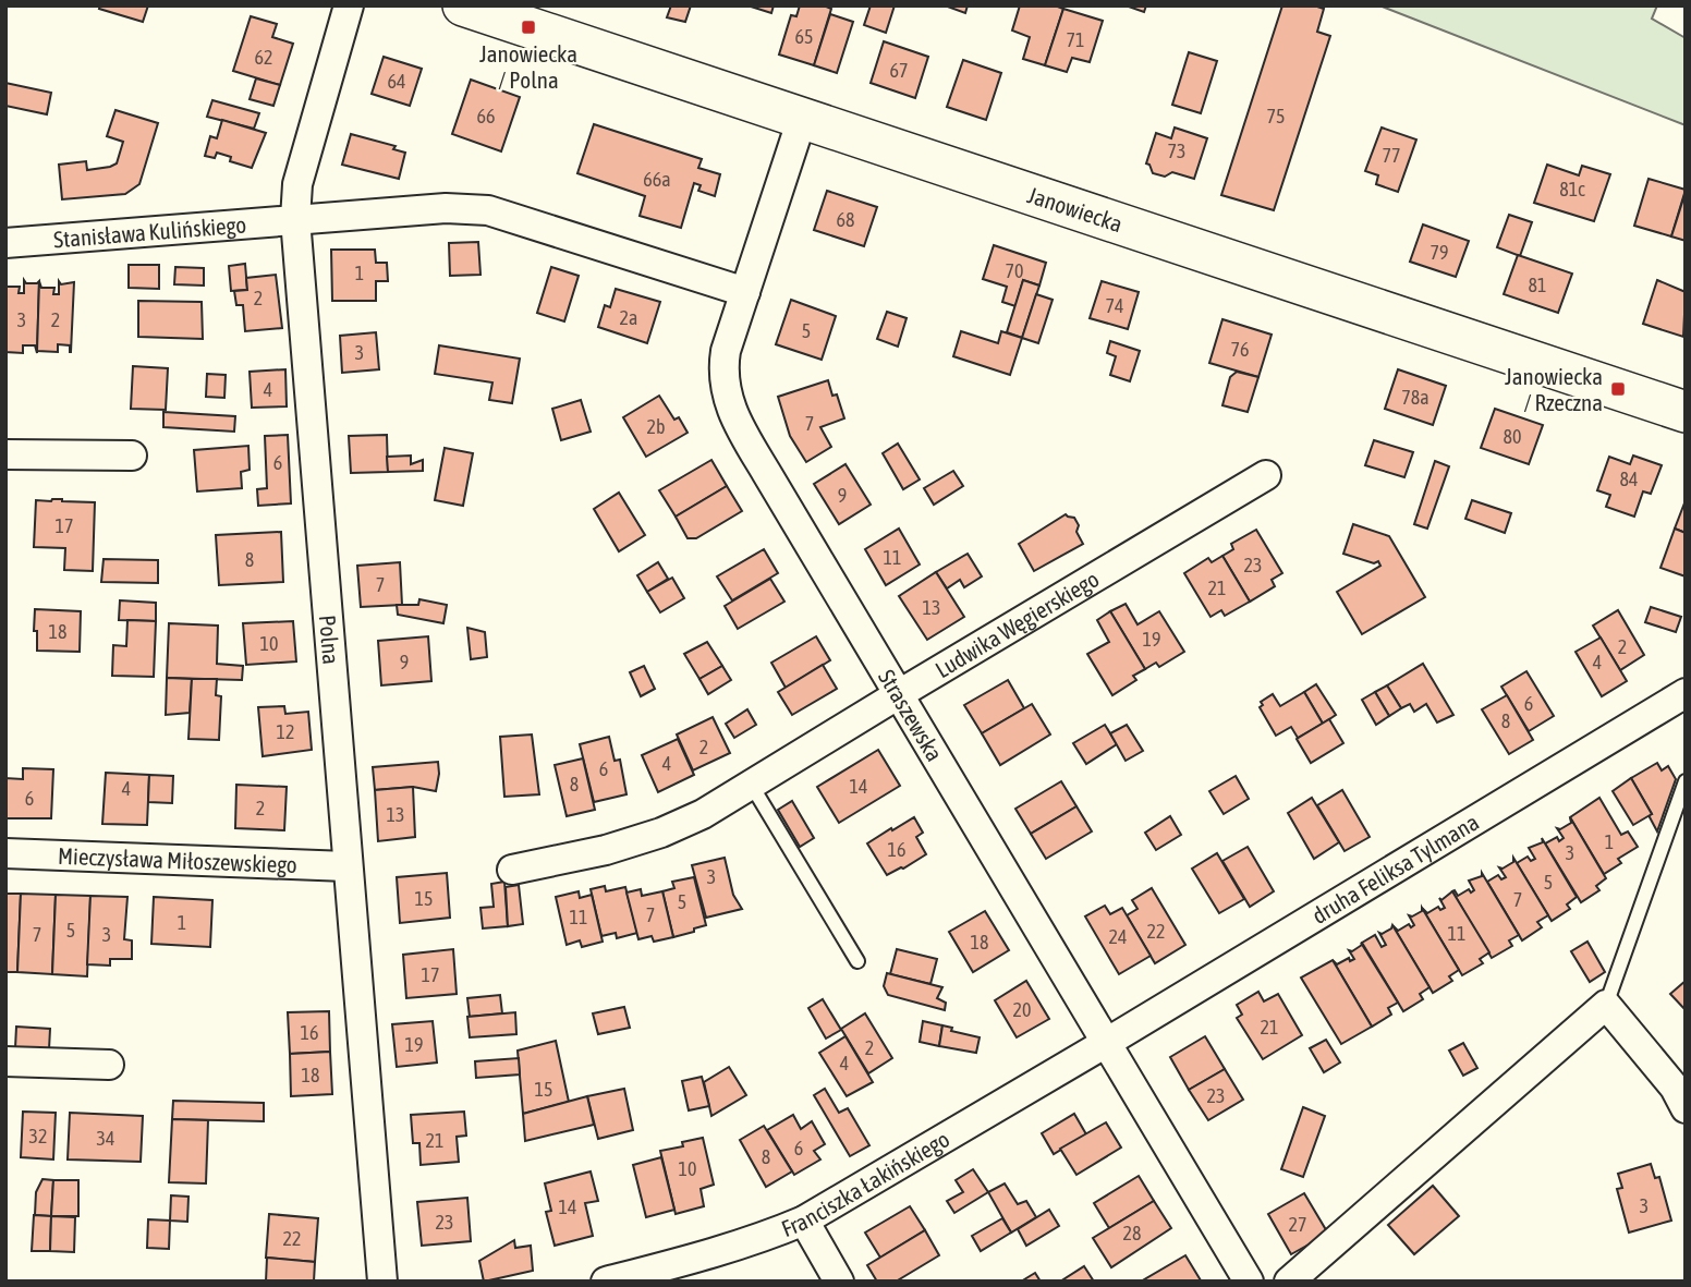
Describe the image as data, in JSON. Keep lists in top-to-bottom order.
{
  "streets": {
    "street": [
      "Janowiecka",
      "Stanisława Kulińskiego",
      "Ludwika Węgierskiego",
      "Polna",
      "Straszewska",
      "Mieczysława Miłoszewskiego",
      "druha Feliksa Tylmana",
      "Franciszka Łakińskiego"
    ]
  },
  "crossings": [
    ["Janowiecka", "Straszewska"],
    ["Stanisława Kulińskiego", "Polna"],
    ["Stanisława Kulińskiego", "Straszewska"],
    ["Ludwika Węgierskiego", "Straszewska"],
    ["Polna", "Mieczysława Miłoszewskiego"],
    ["Straszewska", "druha Feliksa Tylmana"],
    ["Straszewska", "Franciszka Łakińskiego"],
    ["druha Feliksa Tylmana", "Franciszka Łakińskiego"]
  ],
  "places": {
    "transit": ["Janowiecka / Polna", "Janowiecka / Rzeczna"]
  },
  "house_numbers": [
    "65",
    "71",
    "62",
    "67",
    "64",
    "66",
    "75",
    "73",
    "77",
    "66a",
    "81c",
    "68",
    "79",
    "70",
    "1",
    "81",
    "2",
    "74",
    "2a",
    "3",
    "2",
    "5",
    "76",
    "3",
    "4",
    "78a",
    "7",
    "2b",
    "80",
    "6",
    "84",
    "9",
    "17",
    "11",
    "8",
    "23",
    "7",
    "21",
    "13",
    "18",
    "19",
    "10",
    "2",
    "9",
    "4",
    "6",
    "8",
    "12",
    "2",
    "4",
    "6",
    "8",
    "14",
    "4",
    "6",
    "2",
    "13",
    "1",
    "16",
    "3",
    "3",
    "5",
    "15",
    "7",
    "5",
    "7",
    "11",
    "1",
    "5",
    "22",
    "11",
    "7",
    "3",
    "24",
    "18",
    "17",
    "20",
    "21",
    "16",
    "19",
    "2",
    "4",
    "18",
    "15",
    "23",
    "32",
    "34",
    "21",
    "6",
    "8",
    "10",
    "3",
    "14",
    "23",
    "27",
    "28",
    "22"
  ]
}
